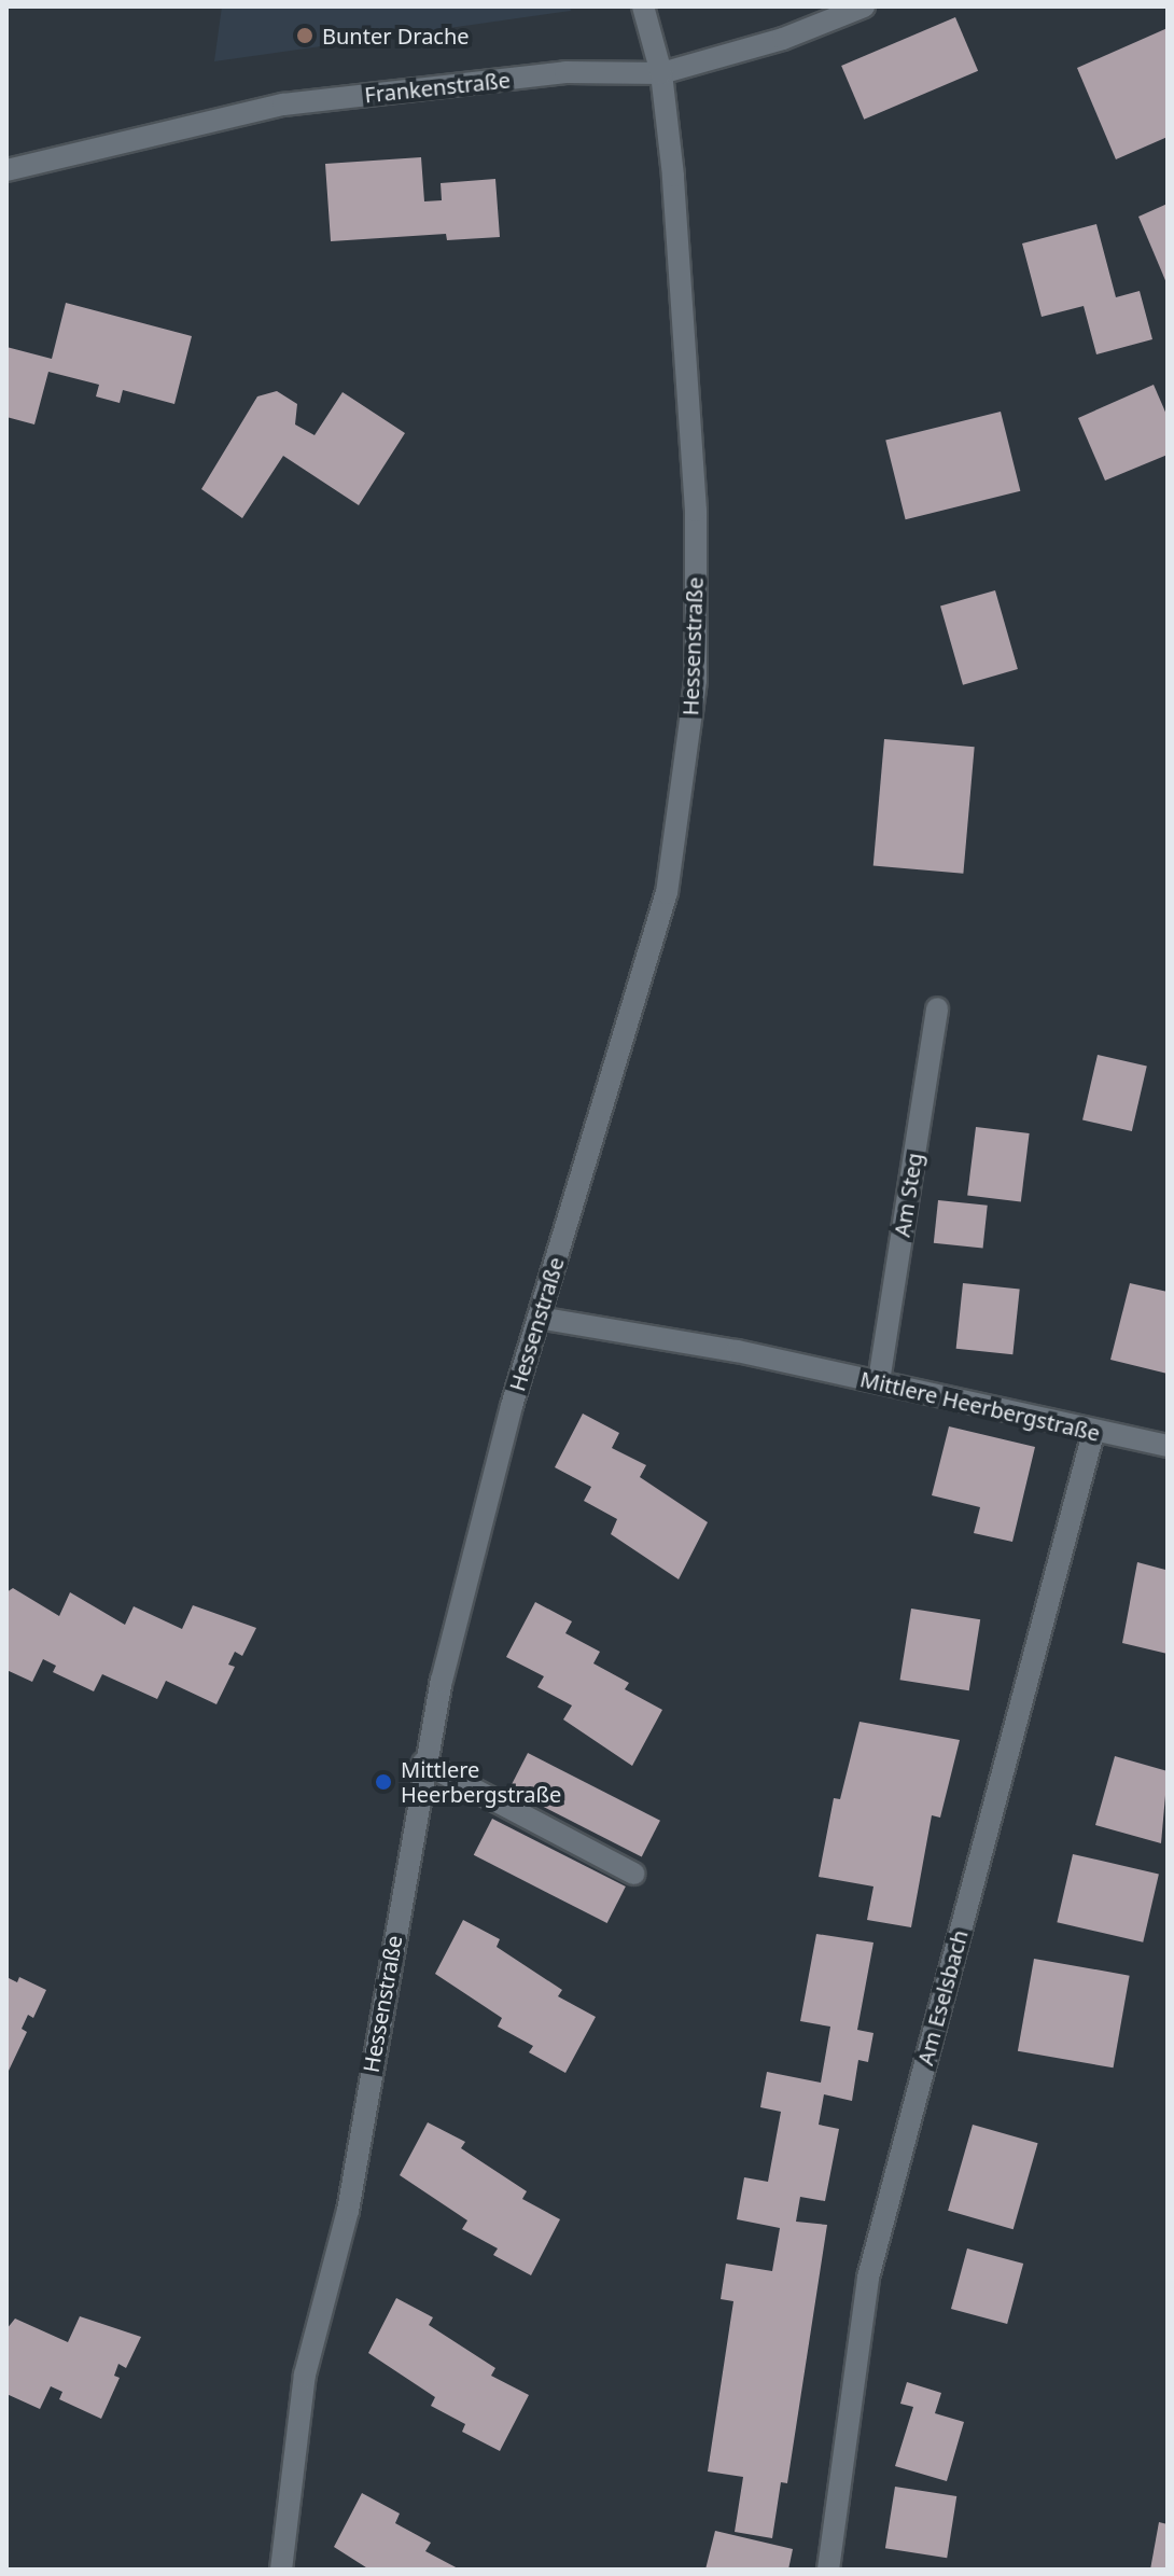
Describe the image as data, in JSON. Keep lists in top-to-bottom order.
{
  "streets": {
    "street": [
      "Frankenstraße",
      "Hessenstraße",
      "Am Steg",
      "Mittlere Heerbergstraße",
      "Am Eselsbach"
    ]
  },
  "crossings": [
    ["Frankenstraße", "Hessenstraße"],
    ["Hessenstraße", "Mittlere Heerbergstraße"],
    ["Am Steg", "Mittlere Heerbergstraße"],
    ["Mittlere Heerbergstraße", "Am Eselsbach"]
  ],
  "places": ["Bunter Drache", "Mittlere Heerbergstraße"]
}
